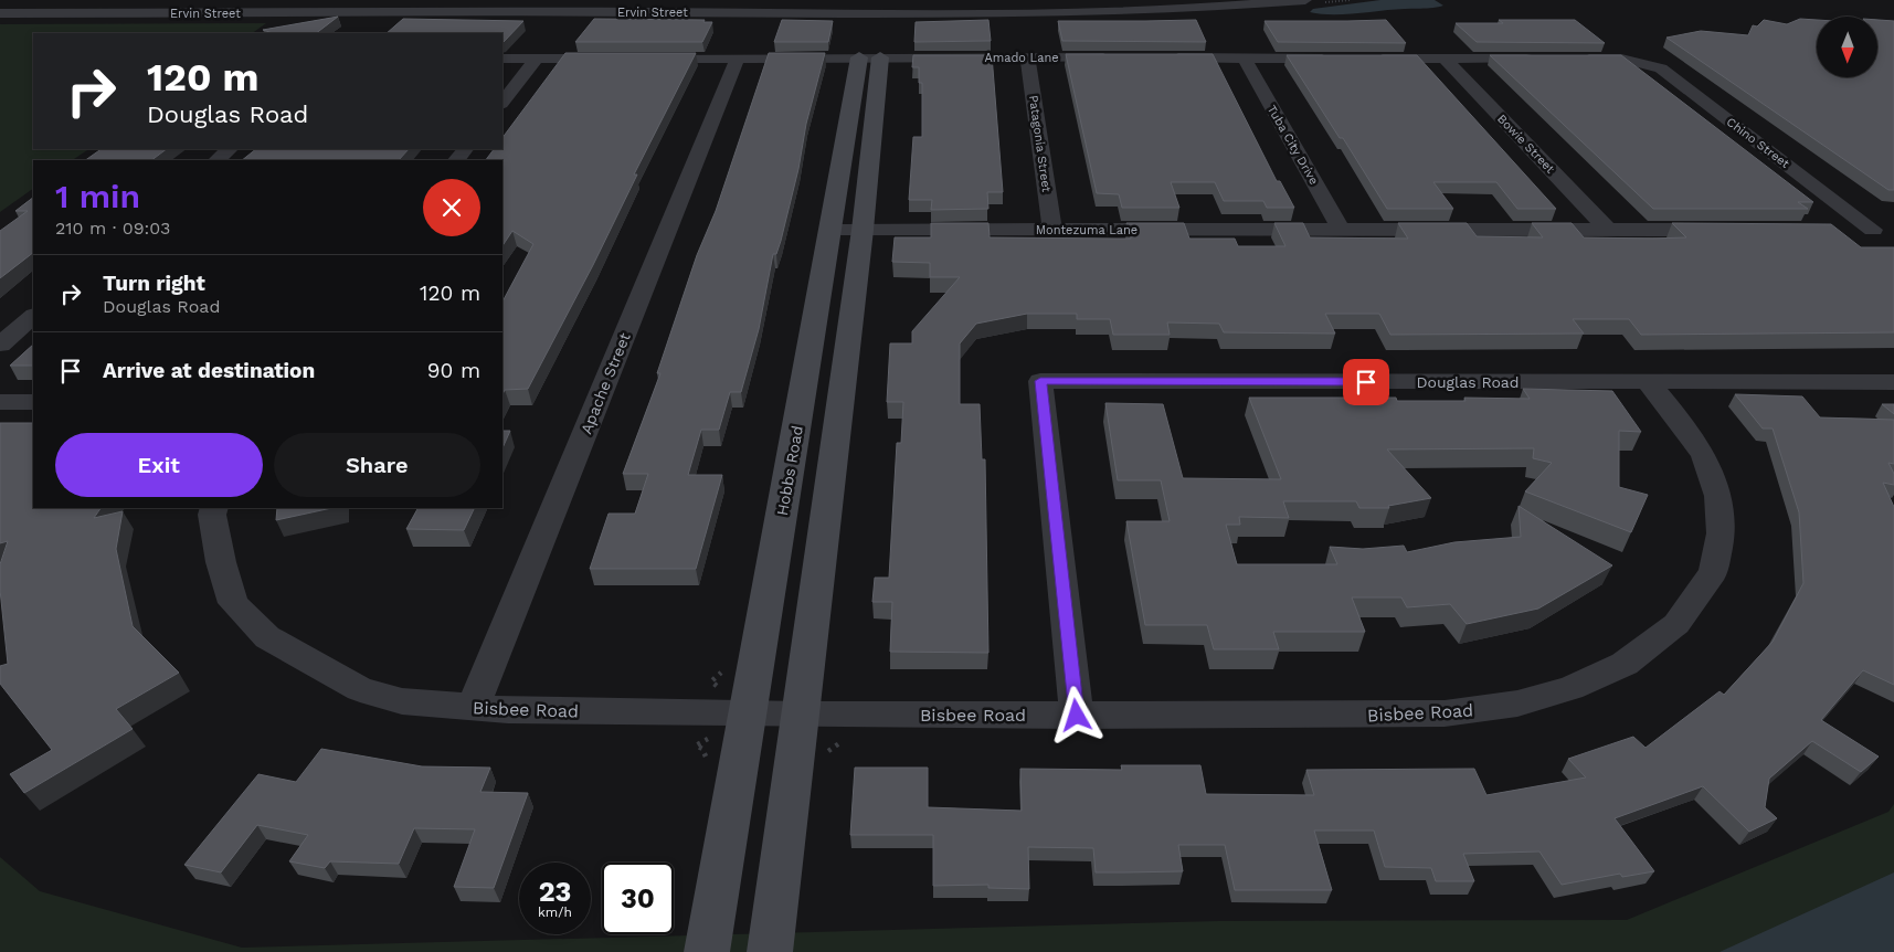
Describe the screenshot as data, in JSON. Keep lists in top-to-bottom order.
{
  "streets": {
    "street": [
      "Ervin Street",
      "Amado Lane",
      "Chino Street",
      "Patagonia Street",
      "Bowie Street",
      "Tuba City Drive",
      "Montezuma Lane",
      "Douglas Road",
      "Apache Street",
      "Hobbs Road",
      "Bisbee Road"
    ]
  },
  "crossings": [
    ["Ervin Street", "Amado Lane"],
    ["Ervin Street", "Hobbs Road"],
    ["Amado Lane", "Patagonia Street"],
    ["Amado Lane", "Apache Street"],
    ["Amado Lane", "Hobbs Road"],
    ["Patagonia Street", "Montezuma Lane"],
    ["Bowie Street", "Montezuma Lane"],
    ["Tuba City Drive", "Montezuma Lane"],
    ["Montezuma Lane", "Hobbs Road"],
    ["Douglas Road", "Bisbee Road"],
    ["Apache Street", "Bisbee Road"],
    ["Hobbs Road", "Bisbee Road"]
  ],
  "north": "bottom",
  "page": {
    "turn": ["120 m", "Douglas Road"],
    "heading": ["1 min", "210 m · 09:03"],
    "list": [
      {
        "name": "Turn right",
        "note": "Douglas Road",
        "value": "120 m"
      },
      {
        "name": "Arrive at destination",
        "value": "90 m"
      }
    ],
    "buttons": ["Exit", "Share"],
    "speed": "23 km/h",
    "limit": "30"
  }
}
